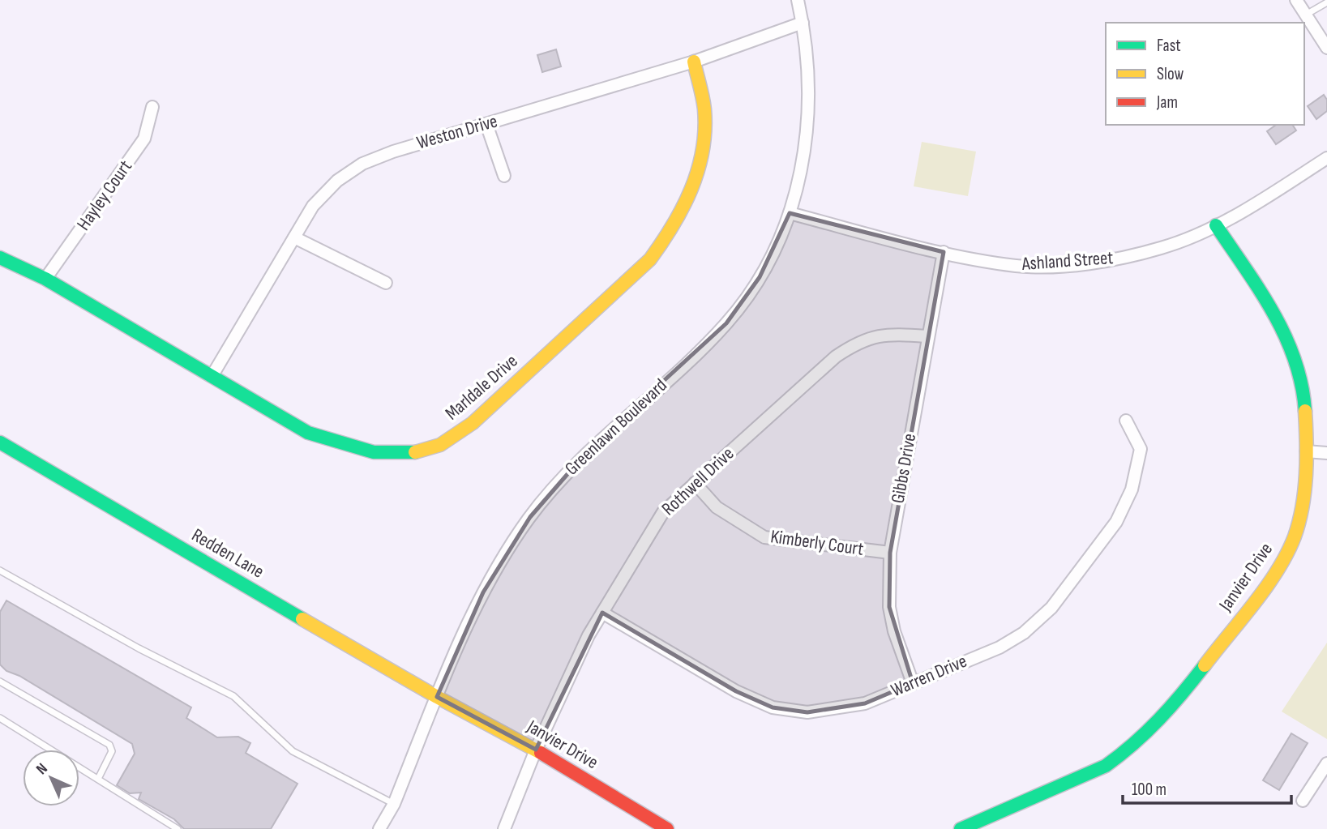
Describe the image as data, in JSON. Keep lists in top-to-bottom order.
{
  "streets": {
    "street": [
      "Weston Drive",
      "Hayley Court",
      "Ashland Street",
      "Marldale Drive",
      "Greenlawn Boulevard",
      "Gibbs Drive",
      "Rothwell Drive",
      "Kimberly Court",
      "Redden Lane",
      "Janvier Drive",
      "Warren Drive"
    ]
  },
  "crossings": [
    ["Weston Drive", "Marldale Drive"],
    ["Weston Drive", "Greenlawn Boulevard"],
    ["Hayley Court", "Marldale Drive"],
    ["Ashland Street", "Greenlawn Boulevard"],
    ["Ashland Street", "Gibbs Drive"],
    ["Ashland Street", "Janvier Drive"],
    ["Greenlawn Boulevard", "Redden Lane"],
    ["Greenlawn Boulevard", "Janvier Drive"],
    ["Gibbs Drive", "Rothwell Drive"],
    ["Gibbs Drive", "Kimberly Court"],
    ["Gibbs Drive", "Warren Drive"],
    ["Rothwell Drive", "Kimberly Court"],
    ["Rothwell Drive", "Janvier Drive"],
    ["Rothwell Drive", "Warren Drive"],
    ["Redden Lane", "Janvier Drive"]
  ],
  "legend": ["Fast", "Slow", "Jam"],
  "scale_bar": "100 m",
  "north": "top left"
}
